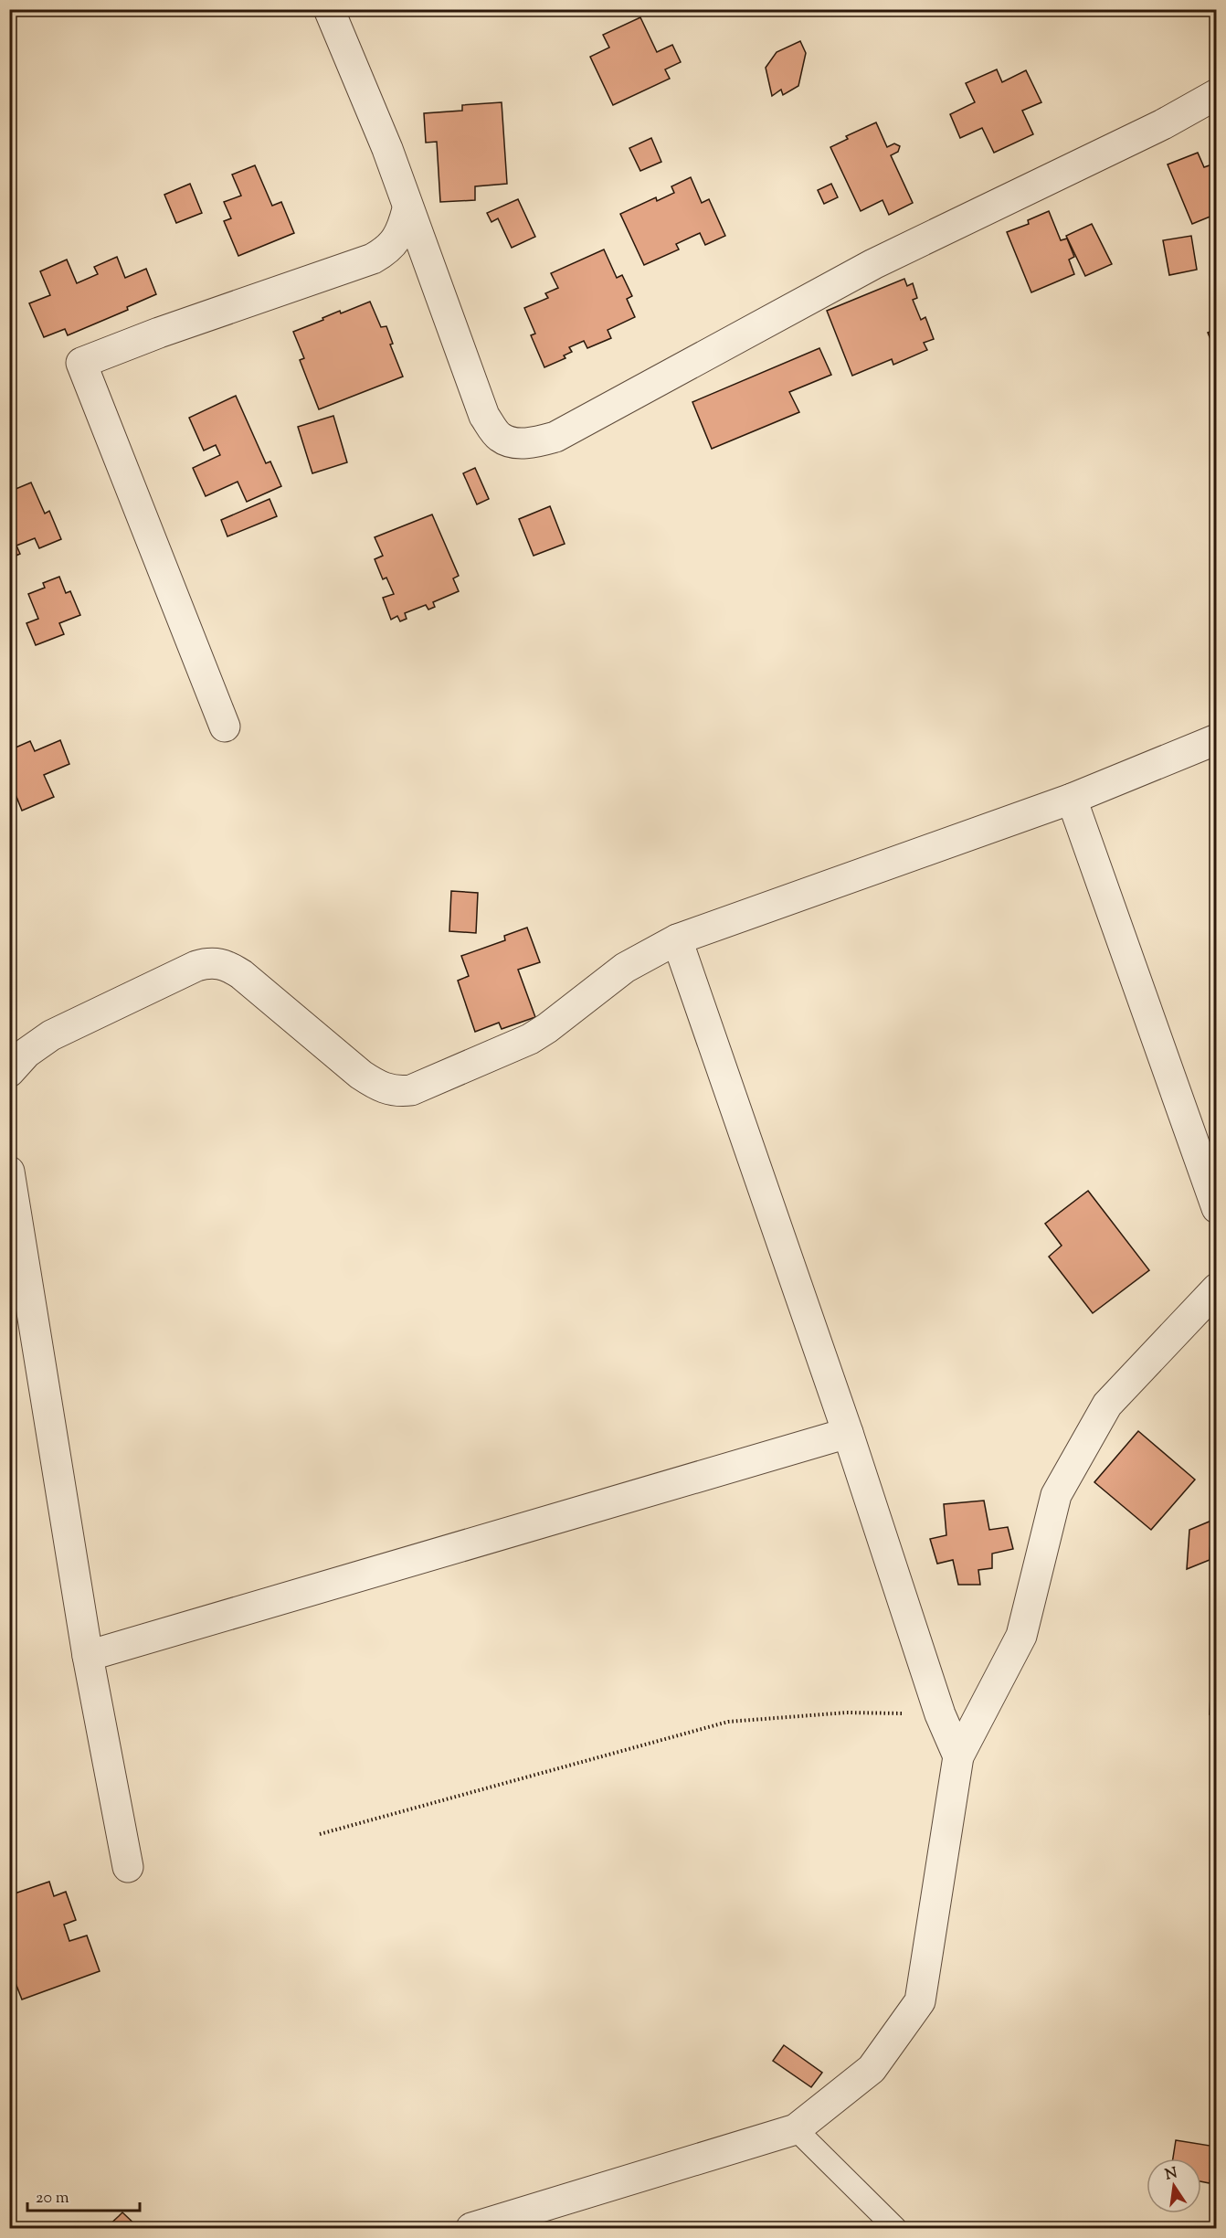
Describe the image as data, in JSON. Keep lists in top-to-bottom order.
{
  "scale_bar": "20 m",
  "north": "top"
}
